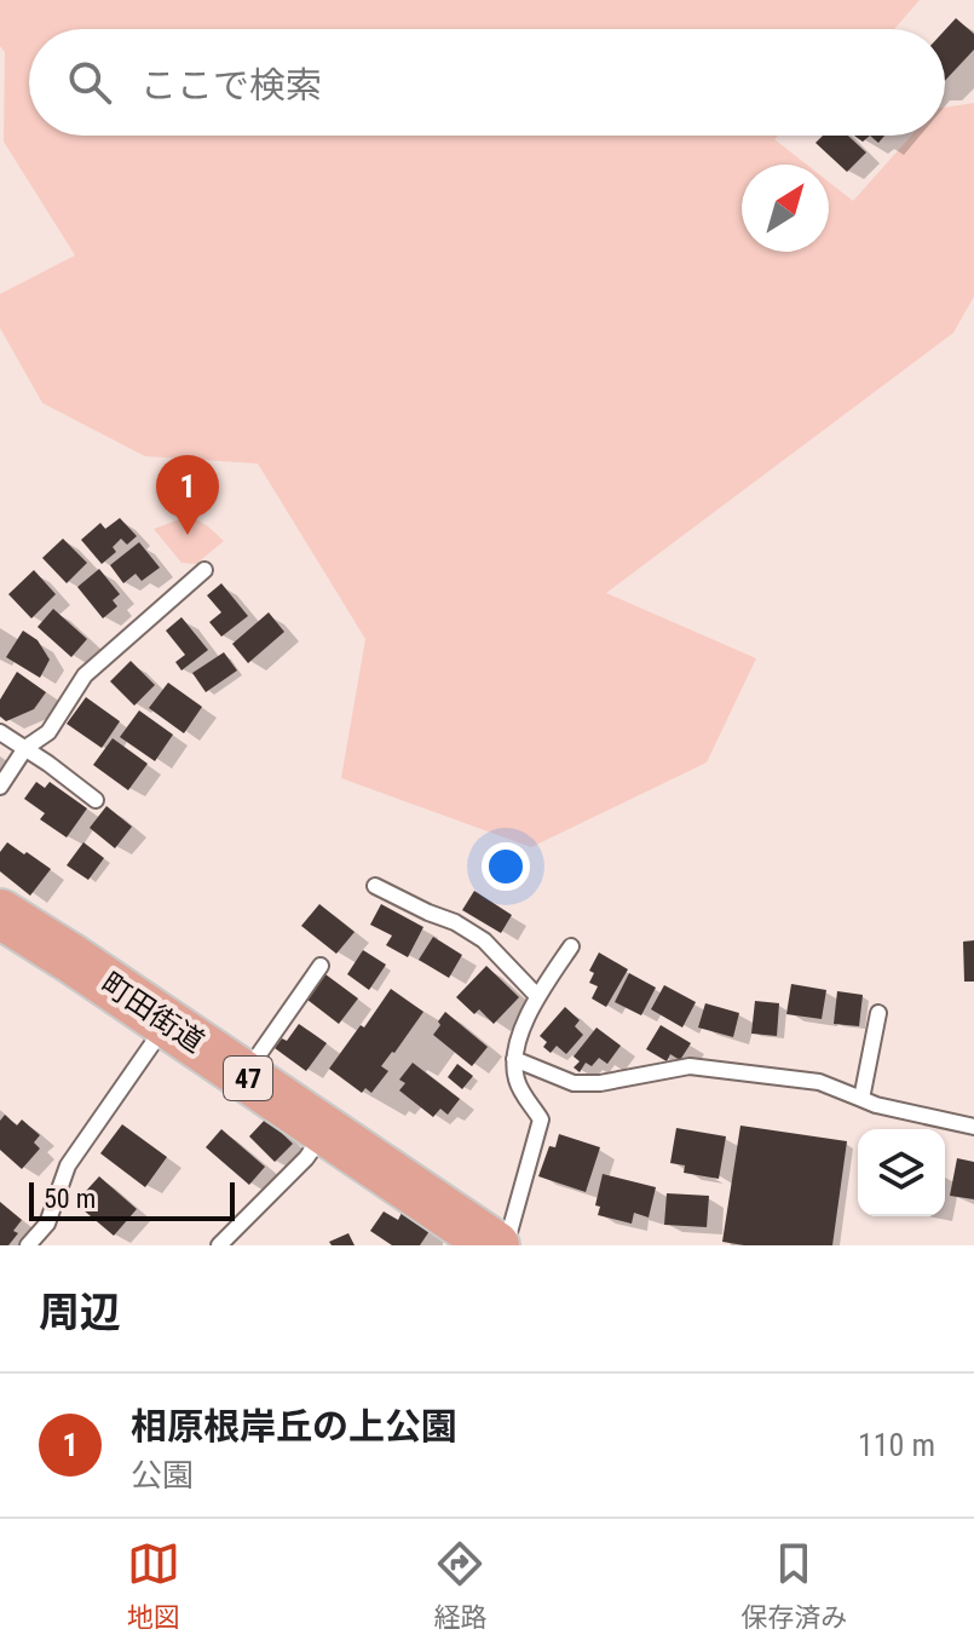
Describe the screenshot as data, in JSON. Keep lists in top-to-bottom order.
{
  "streets": {
    "main road": ["町田街道", "47"]
  },
  "scale_bar": "50 m",
  "north": "top right",
  "page": {
    "search": "ここで検索",
    "pins": "1",
    "scale": "50 m",
    "heading": "周辺",
    "list": [
      {
        "mark": "1",
        "name": "相原根岸丘の上公園",
        "note": "公園",
        "value": "110 m"
      }
    ],
    "nav": ["地図", "経路", "保存済み"]
  }
}
